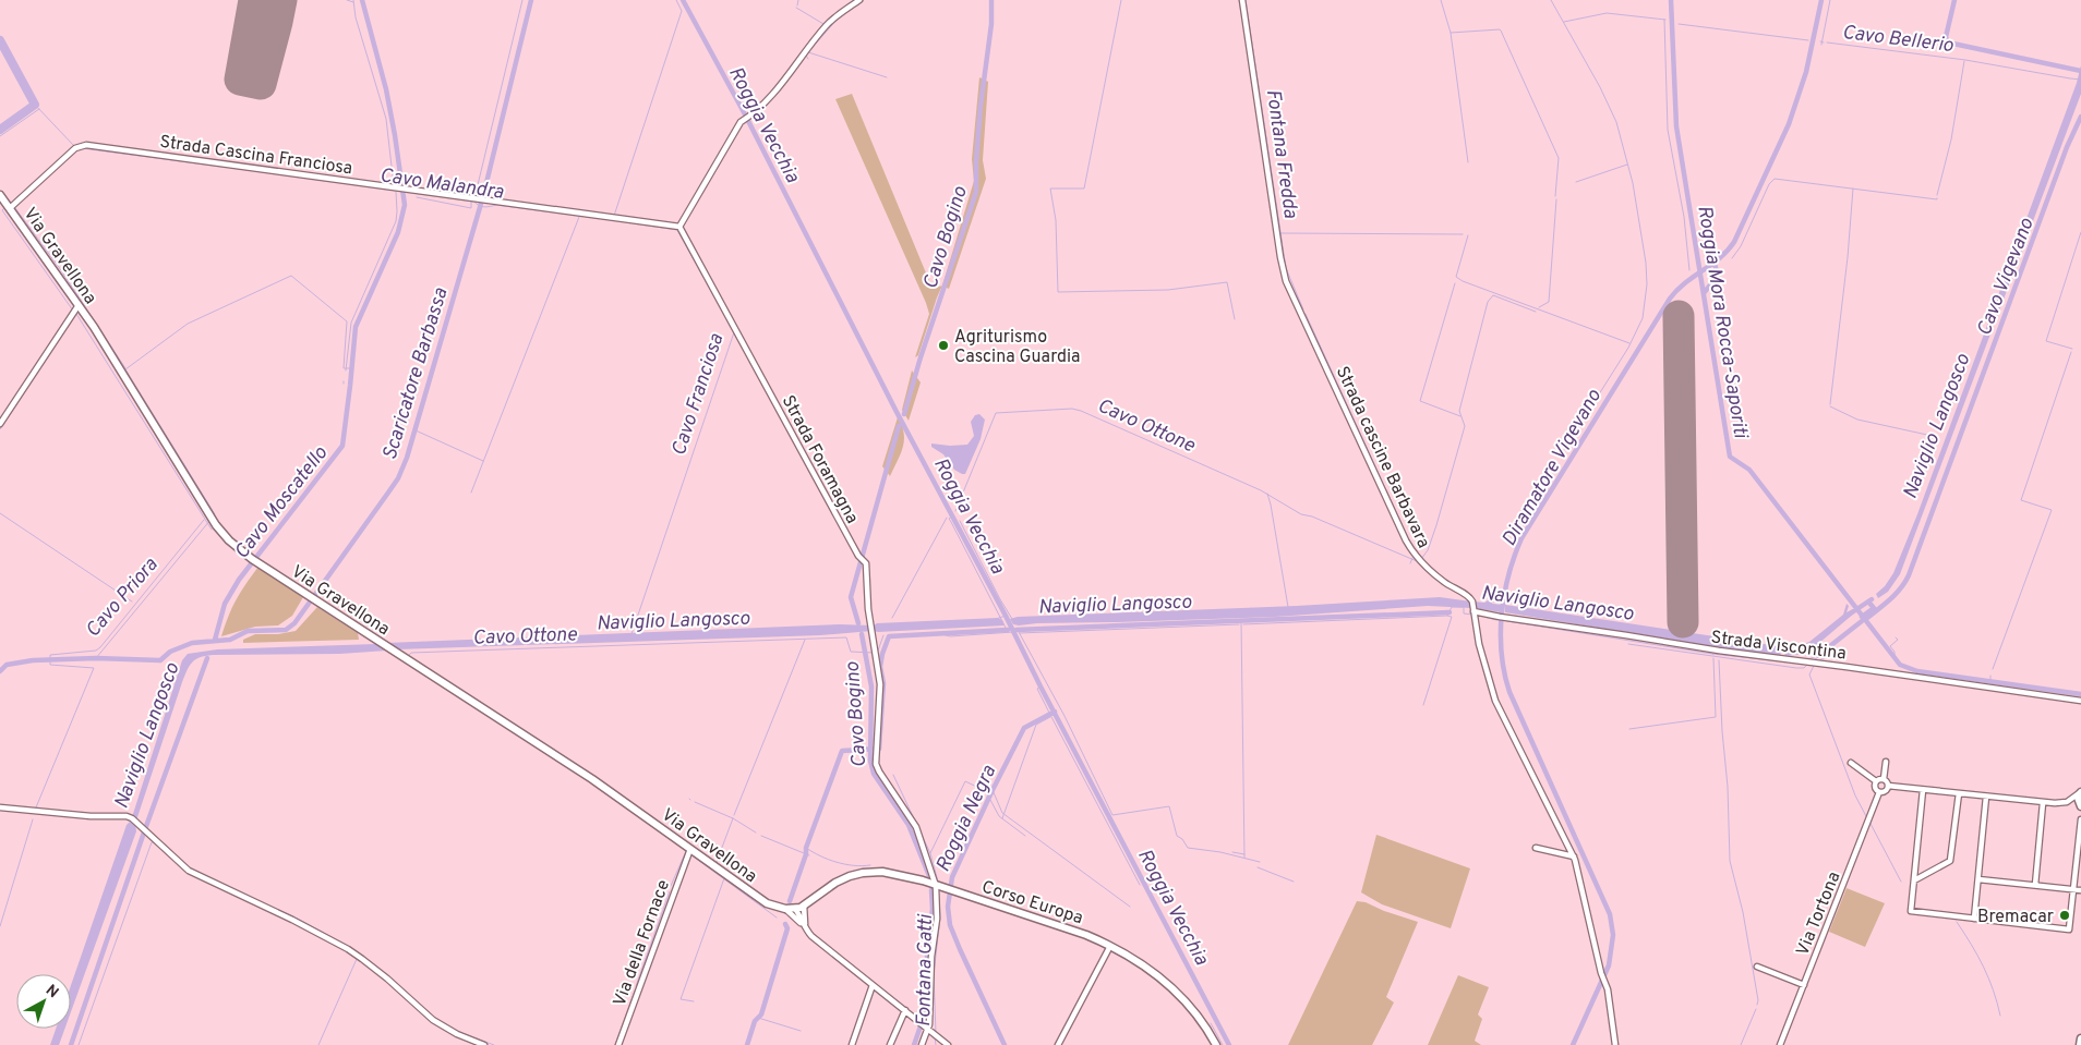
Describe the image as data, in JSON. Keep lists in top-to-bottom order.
{
  "streets": {
    "main road": ["Via Gravellona", "Corso Europa"],
    "street": [
      "Strada Cascina Franciosa",
      "Strada cascine Barbavara",
      "Strada Foramagna",
      "Strada Viscontina",
      "Via Tortona",
      "Via della Fornace"
    ]
  },
  "crossings": [
    ["Strada Cascina Franciosa", "Via Gravellona"],
    ["Strada Cascina Franciosa", "Strada Foramagna"],
    ["Via Gravellona", "Corso Europa"],
    ["Via Gravellona", "Via della Fornace"],
    ["Strada cascine Barbavara", "Strada Viscontina"],
    ["Strada Foramagna", "Corso Europa"]
  ],
  "water": [
    "Cavo Bellerio",
    "Roggia Vecchia",
    "Fontana Fredda",
    "Cavo Malandra",
    "Cavo Bogino",
    "Cavo Vigevano",
    "Roggia Mora Rocca-Saporiti",
    "Scaricatore Barbassa",
    "Cavo Franciosa",
    "Cavo Ottone",
    "Naviglio Langosco",
    "Diramatore Vigevano",
    "Cavo Moscatello",
    "Cavo Priora",
    "Roggia Negra",
    "Fontana Gatti"
  ],
  "places": ["Agriturismo Cascina Guardia", "Bremacar"],
  "north": "top right"
}
